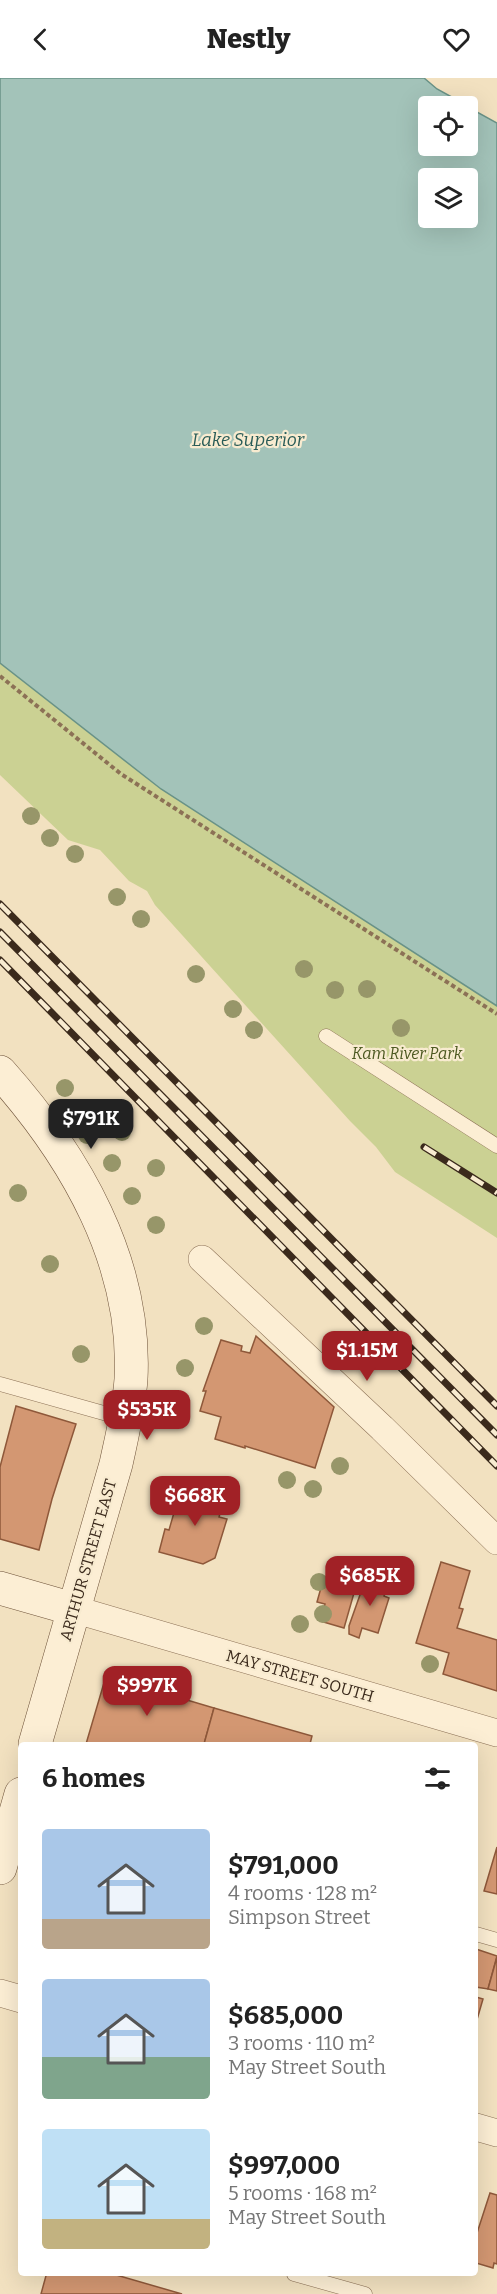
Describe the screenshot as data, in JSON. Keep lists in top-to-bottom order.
{
  "streets": {
    "main road": ["ARTHUR STREET EAST", "MAY STREET SOUTH"]
  },
  "crossings": [
    ["ARTHUR STREET EAST", "MAY STREET SOUTH"]
  ],
  "water": ["Lake Superior"],
  "parks": ["Kam River Park"],
  "page": {
    "header": "Nestly",
    "price": [
      "$791K",
      "$1.15M",
      "$535K",
      "$668K",
      "$685K",
      "$997K"
    ],
    "heading": "6 homes",
    "list": [
      {
        "name": "$791,000",
        "note": "4 rooms · 128 m² · Simpson Street"
      },
      {
        "name": "$685,000",
        "note": "3 rooms · 110 m² · May Street South"
      },
      {
        "name": "$997,000",
        "note": "5 rooms · 168 m² · May Street South"
      }
    ]
  }
}
